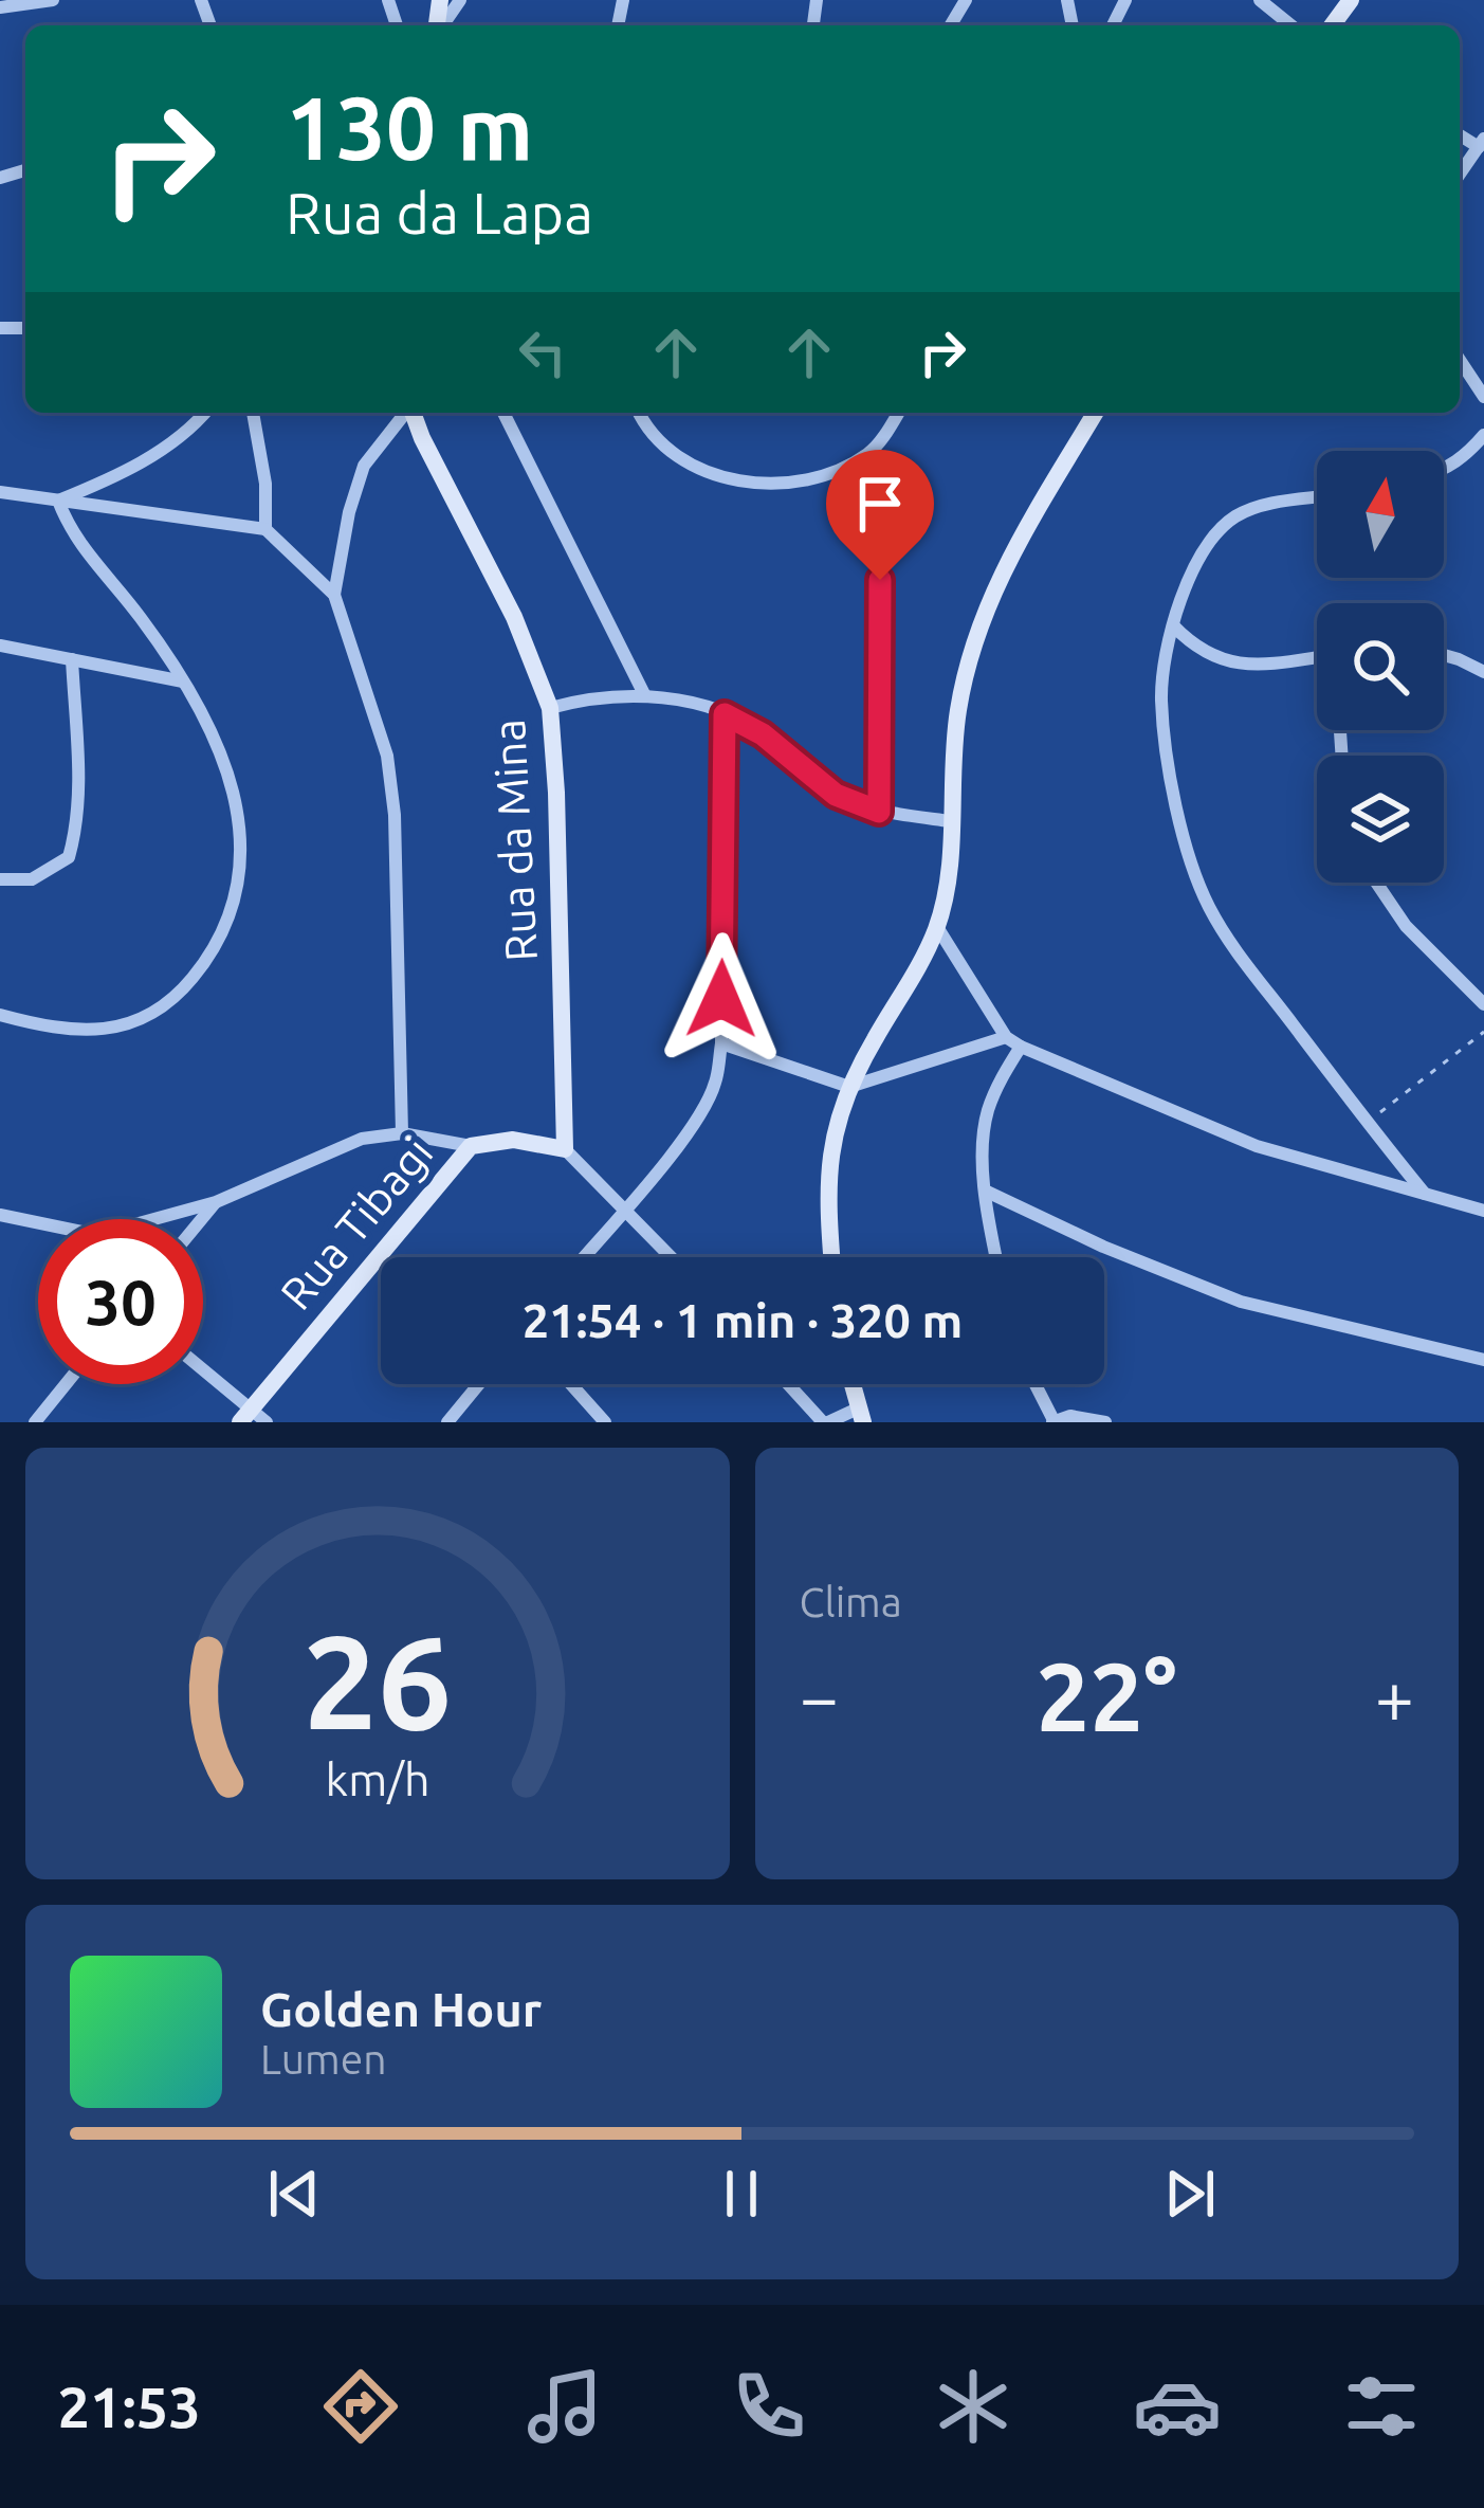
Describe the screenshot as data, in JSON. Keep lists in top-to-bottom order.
{
  "streets": {
    "street": ["Rua da Mina", "Rua Tibagi"]
  },
  "crossings": [
    ["Rua da Mina", "Rua Tibagi"]
  ],
  "north": "top",
  "page": {
    "turn": ["130 m", "Rua da Lapa"],
    "limit": "30",
    "trip": "21:54 · 1 min · 320 m",
    "tile": "Clima",
    "heat": ["−", "22°", "+"],
    "song": ["Golden Hour", "Lumen"],
    "tabs": "21:53",
    "gauge": ["26", "km/h"]
  }
}
